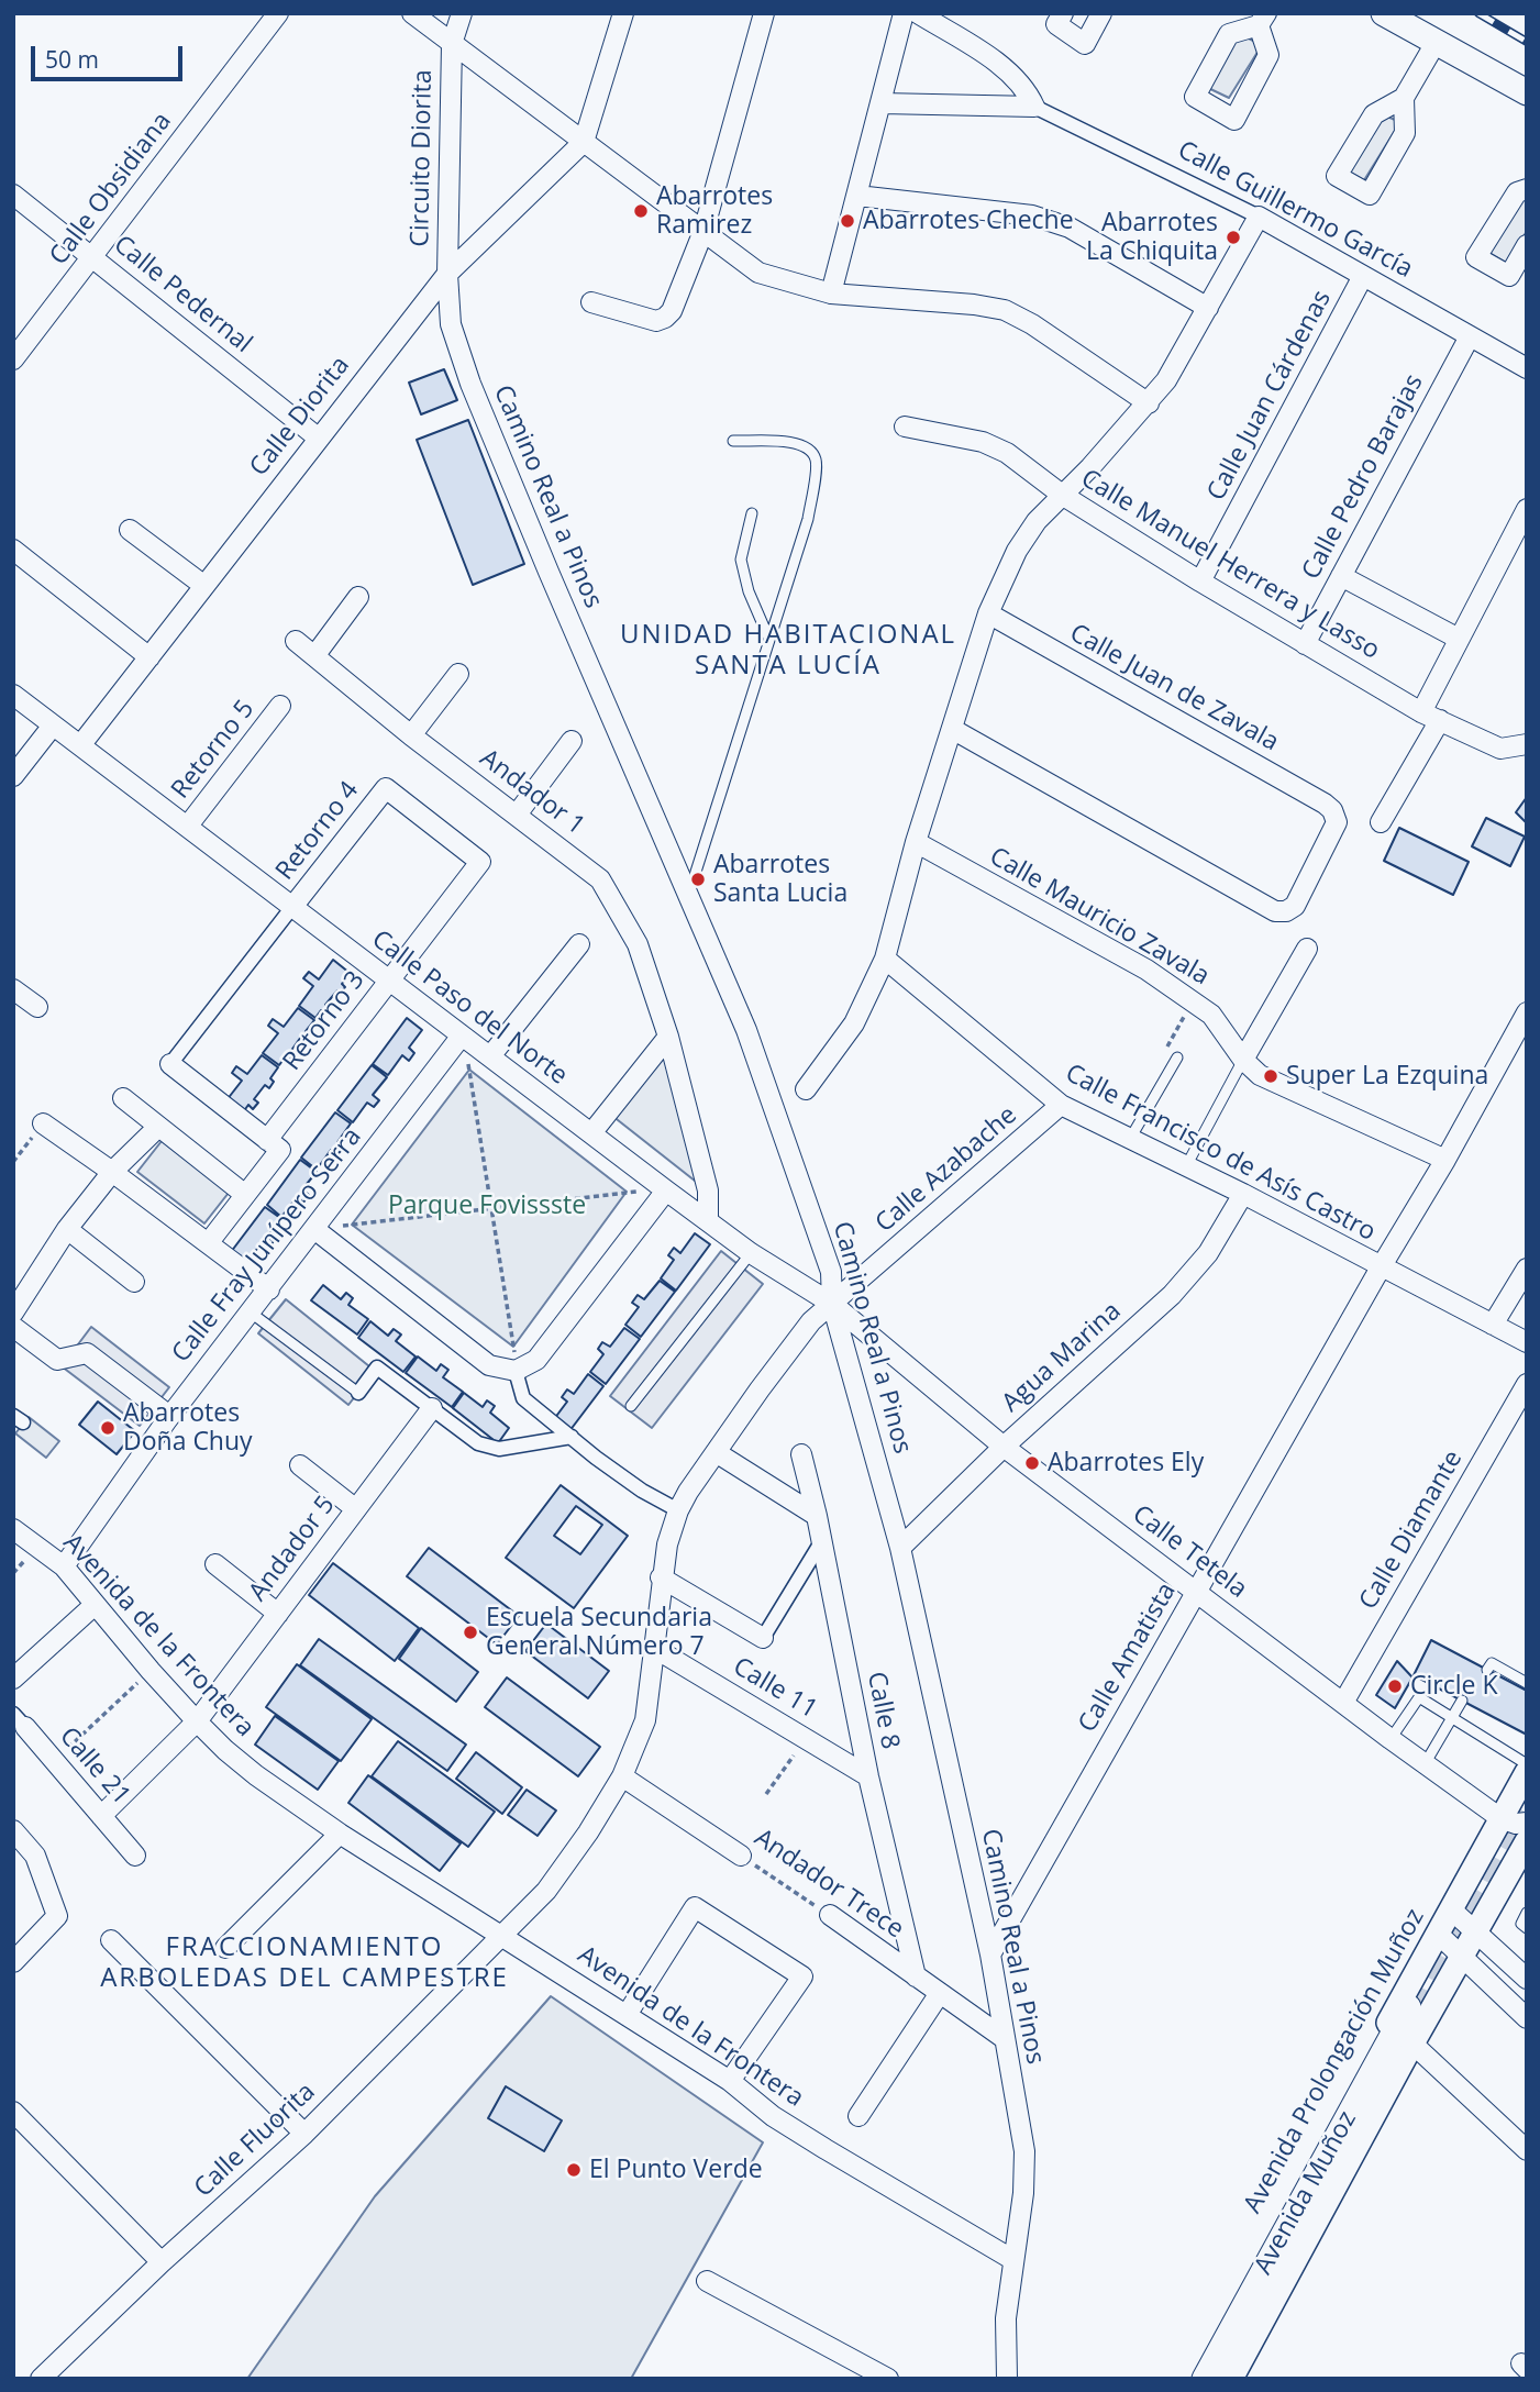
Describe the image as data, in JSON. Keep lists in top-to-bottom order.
{
  "streets": {
    "main road": ["Avenida Muñoz"],
    "street": [
      "Circuito Diorita",
      "Calle Obsidiana",
      "Calle Guillermo García",
      "Calle Pedernal",
      "Calle Juan Cárdenas",
      "Calle Diorita",
      "Calle Pedro Barajas",
      "Camino Real a Pinos",
      "Calle Manuel Herrera y Lasso",
      "Calle Juan de Zavala",
      "Retorno 5",
      "Andador 1",
      "Retorno 4",
      "Calle Mauricio Zavala",
      "Calle Paso del Norte",
      "Retorno 3",
      "Calle Francisco de Asís Castro",
      "Calle Azabache",
      "Calle Fray Junípero Serra",
      "Agua Marina",
      "Calle Diamante",
      "Andador 5",
      "Calle Tetela",
      "Avenida de la Frontera",
      "Calle Amatista",
      "Calle 11",
      "Calle 8",
      "Calle 21",
      "Andador Trece",
      "Avenida Prolongación Muñoz",
      "Calle Fluorita"
    ]
  },
  "crossings": [
    ["Circuito Diorita", "Calle Diorita"],
    ["Circuito Diorita", "Camino Real a Pinos"],
    ["Calle Obsidiana", "Calle Pedernal"],
    ["Calle Guillermo García", "Calle Juan Cárdenas"],
    ["Calle Guillermo García", "Calle Pedro Barajas"],
    ["Calle Pedernal", "Calle Diorita"],
    ["Calle Juan Cárdenas", "Calle Manuel Herrera y Lasso"],
    ["Calle Diorita", "Camino Real a Pinos"],
    ["Calle Diorita", "Calle Paso del Norte"],
    ["Calle Pedro Barajas", "Calle Manuel Herrera y Lasso"],
    ["Camino Real a Pinos", "Calle Paso del Norte"],
    ["Camino Real a Pinos", "Calle Azabache"],
    ["Camino Real a Pinos", "Agua Marina"],
    ["Camino Real a Pinos", "Calle Tetela"],
    ["Camino Real a Pinos", "Avenida de la Frontera"],
    ["Camino Real a Pinos", "Calle Amatista"],
    ["Camino Real a Pinos", "Andador Trece"],
    ["Retorno 5", "Calle Paso del Norte"],
    ["Andador 1", "Calle Paso del Norte"],
    ["Retorno 4", "Calle Paso del Norte"],
    ["Retorno 4", "Retorno 3"],
    ["Calle Mauricio Zavala", "Calle Amatista"],
    ["Calle Paso del Norte", "Retorno 3"],
    ["Calle Paso del Norte", "Calle Azabache"],
    ["Calle Paso del Norte", "Calle Fray Junípero Serra"],
    ["Calle Paso del Norte", "Calle Tetela"],
    ["Calle Francisco de Asís Castro", "Calle Azabache"],
    ["Calle Francisco de Asís Castro", "Agua Marina"],
    ["Calle Francisco de Asís Castro", "Calle Amatista"],
    ["Calle Azabache", "Calle Tetela"],
    ["Calle Azabache", "Calle 11"],
    ["Calle Azabache", "Calle Fluorita"],
    ["Calle Fray Junípero Serra", "Avenida de la Frontera"],
    ["Agua Marina", "Calle Tetela"],
    ["Calle Diamante", "Calle Tetela"],
    ["Andador 5", "Avenida de la Frontera"],
    ["Andador 5", "Calle 21"],
    ["Calle Tetela", "Calle Amatista"],
    ["Calle Tetela", "Avenida Prolongación Muñoz"],
    ["Avenida de la Frontera", "Calle Fluorita"],
    ["Calle 11", "Calle 8"],
    ["Calle 11", "Calle Fluorita"],
    ["Calle 8", "Andador Trece"],
    ["Andador Trece", "Calle Fluorita"]
  ],
  "districts": ["UNIDAD HABITACIONAL SANTA LUCÍA", "FRACCIONAMIENTO ARBOLEDAS DEL CAMPESTRE"],
  "parks": ["Parque Fovissste"],
  "places": [
    "Abarrotes Ramirez",
    "Abarrotes Cheche",
    "Abarrotes La Chiquita",
    "Abarrotes Santa Lucia",
    "Super La Ezquina",
    "Abarrotes Doña Chuy",
    "Abarrotes Ely",
    "Escuela Secundaria General Número 7",
    "Circle K",
    "El Punto Verde"
  ],
  "scale_bar": "50 m"
}
